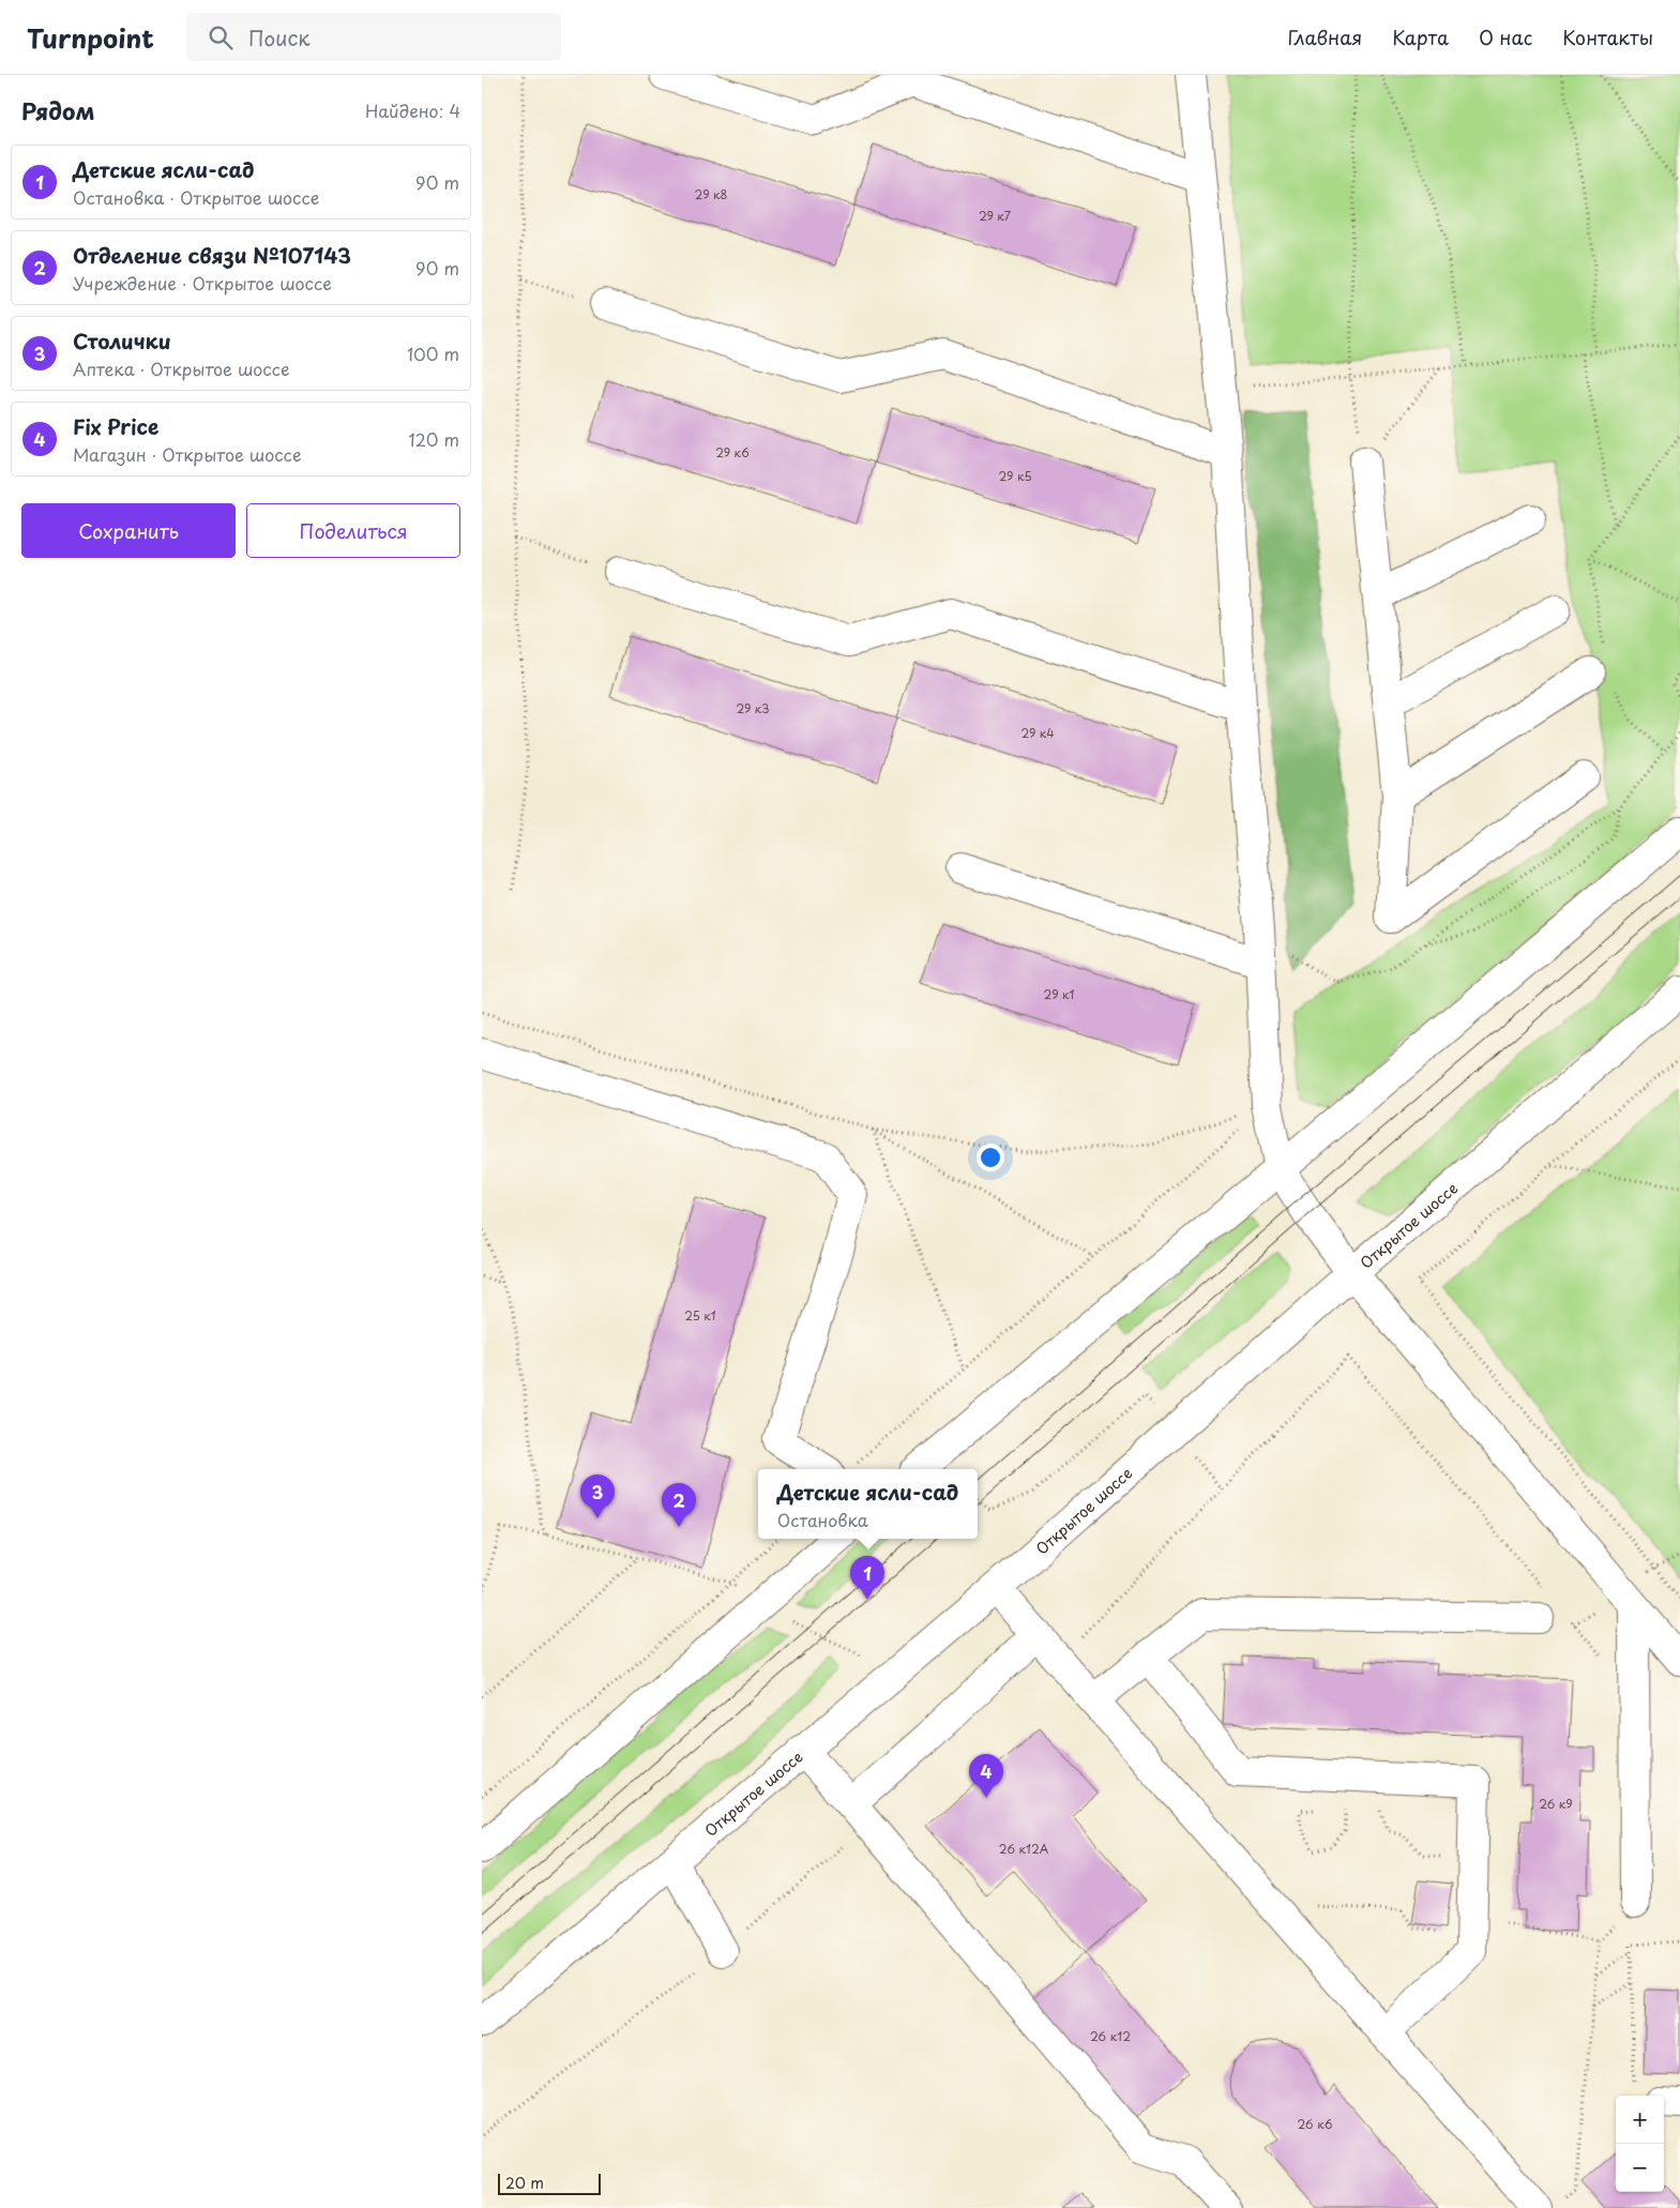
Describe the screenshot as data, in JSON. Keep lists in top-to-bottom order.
{
  "streets": {
    "street": ["Открытое шоссе"]
  },
  "house_numbers": [
    "29 к8",
    "29 к7",
    "29 к6",
    "29 к5",
    "29 к3",
    "29 к4",
    "29 к1",
    "25 к1",
    "26 к9",
    "26 к12А",
    "26 к12",
    "26 к6"
  ],
  "scale_bar": "20 m",
  "page": {
    "header": "Turnpoint",
    "search": "Поиск",
    "nav": [
      "Главная",
      "Карта",
      "О нас",
      "Контакты"
    ],
    "heading": ["Рядом", "Найдено: 4"],
    "list": [
      {
        "mark": "1",
        "name": "Детские ясли-сад",
        "note": "Остановка · Открытое шоссе",
        "value": "90 m"
      },
      {
        "mark": "2",
        "name": "Отделение связи №107143",
        "note": "Учреждение · Открытое шоссе",
        "value": "90 m"
      },
      {
        "mark": "3",
        "name": "Столички",
        "note": "Аптека · Открытое шоссе",
        "value": "100 m"
      },
      {
        "mark": "4",
        "name": "Fix Price",
        "note": "Магазин · Открытое шоссе",
        "value": "120 m"
      }
    ],
    "buttons": ["Сохранить", "Поделиться"],
    "popup": ["Детские ясли-сад", "Остановка"],
    "pins": [
      "3",
      "2",
      "1",
      "4"
    ],
    "map_buttons": ["+", "−"],
    "scale": "20 m"
  }
}
